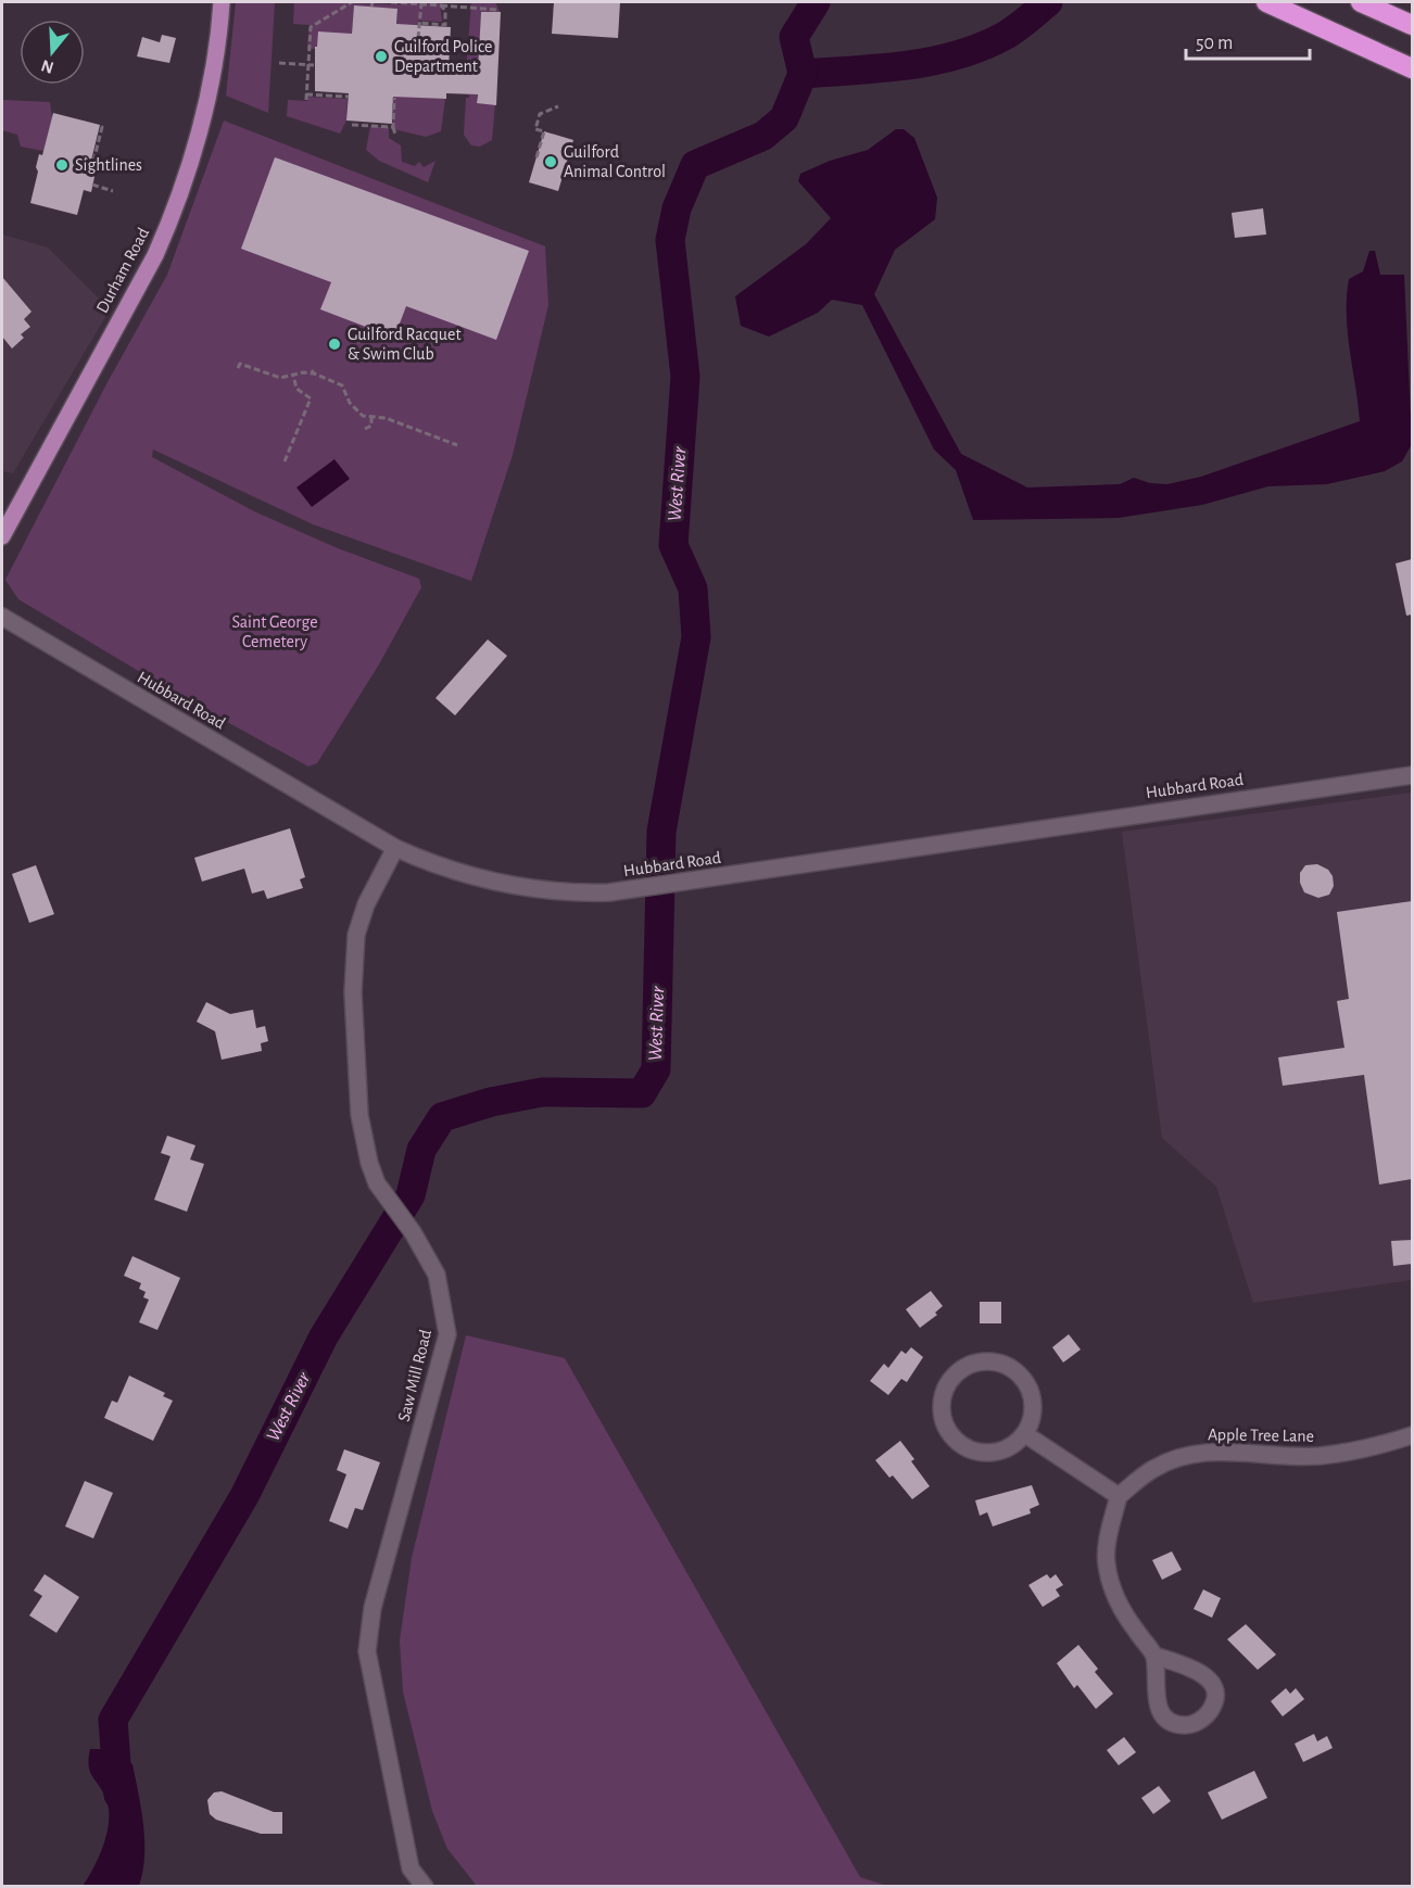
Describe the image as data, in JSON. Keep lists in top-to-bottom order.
{
  "streets": {
    "main road": ["Durham Road"],
    "street": ["Hubbard Road", "Saw Mill Road", "Apple Tree Lane"]
  },
  "crossings": [
    ["Hubbard Road", "Saw Mill Road"]
  ],
  "water": ["West River"],
  "parks": ["Saint George Cemetery"],
  "places": [
    "Guilford Police Department",
    "Guilford Animal Control",
    "Sightlines",
    "Guilford Racquet & Swim Club"
  ],
  "scale_bar": "50 m",
  "north": "bottom"
}
